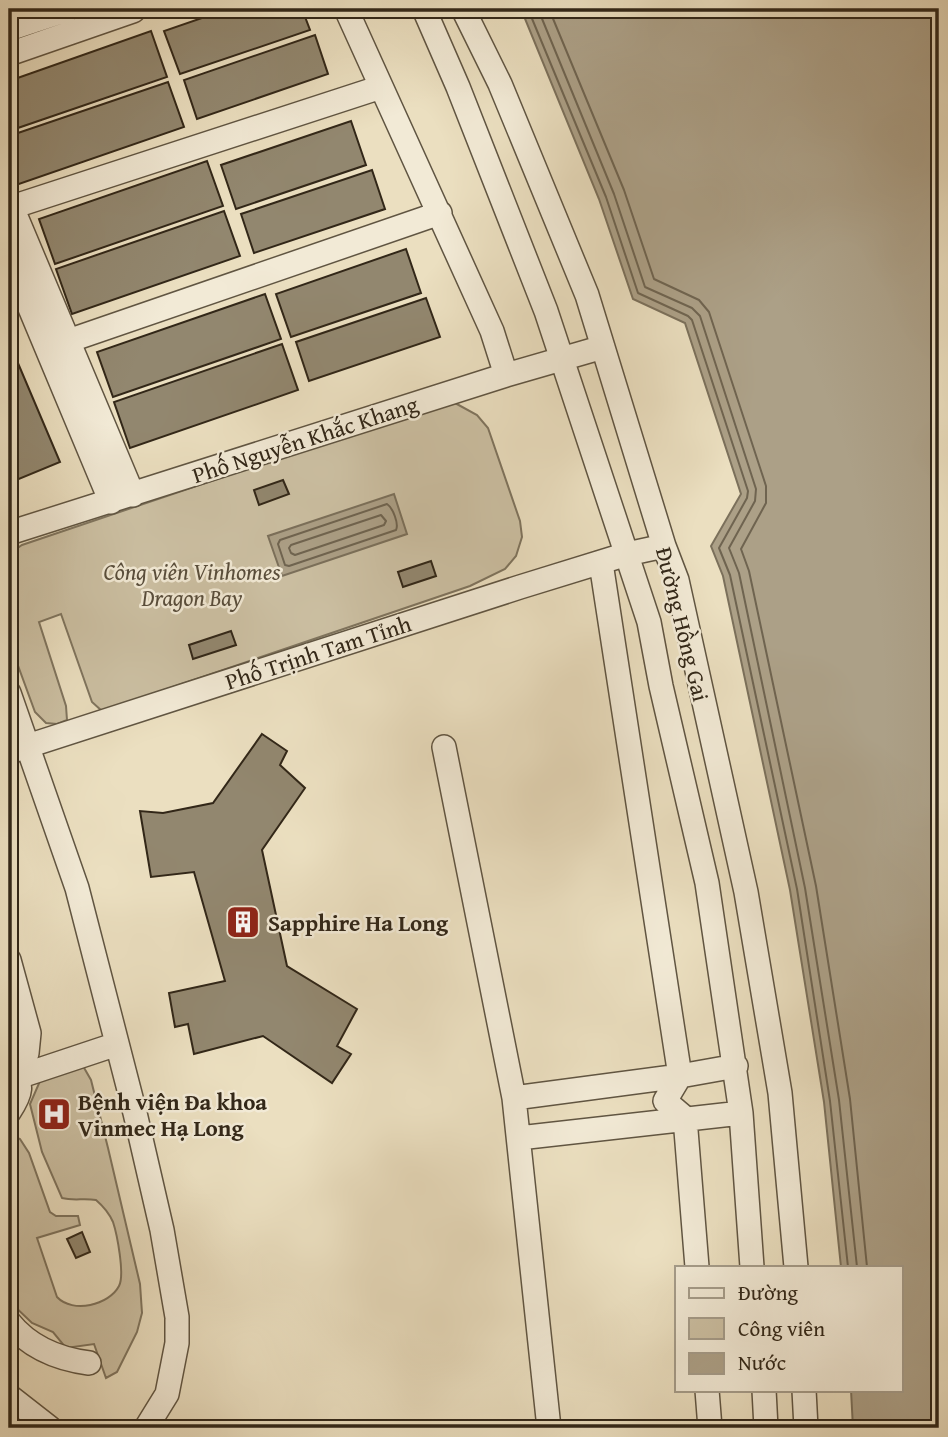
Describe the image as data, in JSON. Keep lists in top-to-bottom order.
{
  "streets": {
    "street": ["Phố Nguyễn Khắc Khang", "Đường Hồng Gai", "Phố Trịnh Tam Tỉnh"]
  },
  "crossings": [
    ["Phố Nguyễn Khắc Khang", "Đường Hồng Gai"],
    ["Đường Hồng Gai", "Phố Trịnh Tam Tỉnh"]
  ],
  "parks": ["Công viên Vinhomes Dragon Bay"],
  "places": {
    "building": ["Sapphire Ha Long"],
    "hospital": ["Bệnh viện Đa khoa Vinmec Hạ Long"]
  },
  "legend": ["Đường", "Công viên", "Nước"]
}
